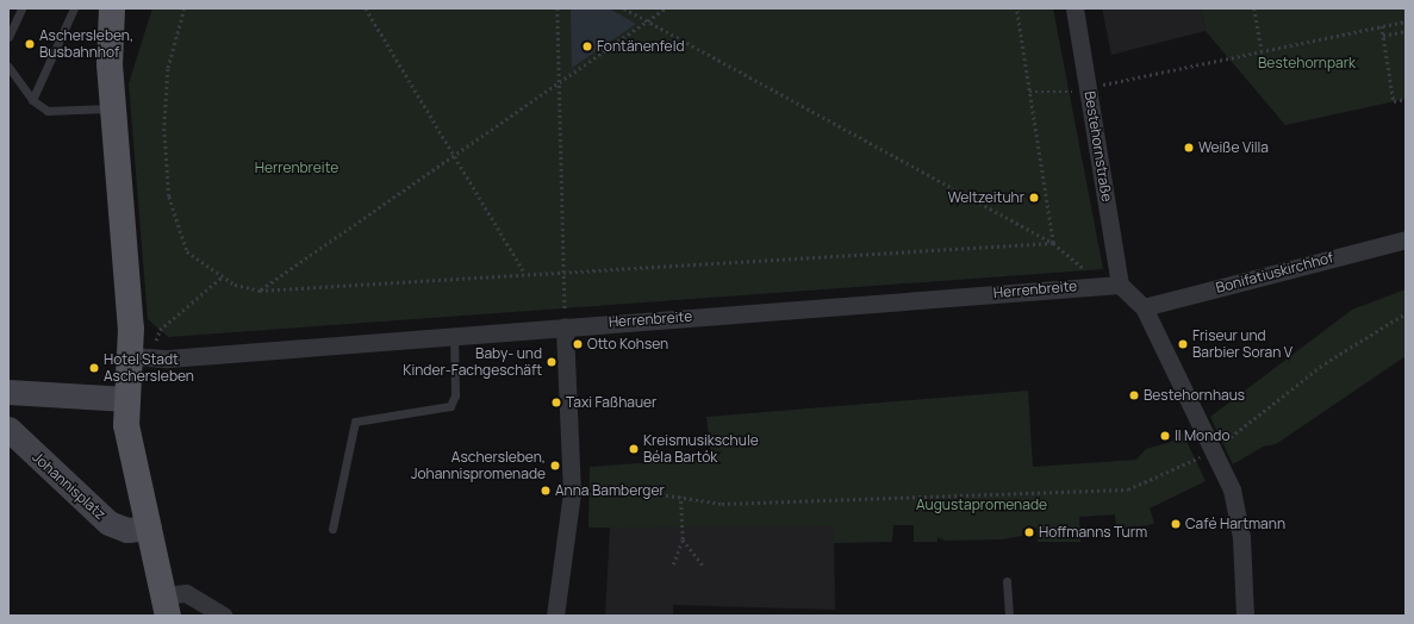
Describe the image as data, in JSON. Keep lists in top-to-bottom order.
{
  "streets": {
    "main road": ["Johannisplatz"],
    "street": ["Bestehornstraße", "Bonifatiuskirchhof", "Herrenbreite"]
  },
  "crossings": [
    ["Bestehornstraße", "Herrenbreite"]
  ],
  "parks": ["Bestehornpark", "Herrenbreite", "Augustapromenade"],
  "places": [
    "Aschersleben, Busbahnhof",
    "Fontänenfeld",
    "Weiße Villa",
    "Weltzeituhr",
    "Otto Kohsen",
    "Friseur und Barbier Soran V",
    "Baby- und Kinder-Fachgeschäft",
    "Hotel Stadt Aschersleben",
    "Bestehornhaus",
    "Taxi Faßhauer",
    "Il Mondo",
    "Kreismusikschule Béla Bartók",
    "Aschersleben, Johannispromenade",
    "Anna Bamberger",
    "Café Hartmann",
    "Hoffmanns Turm"
  ]
}
